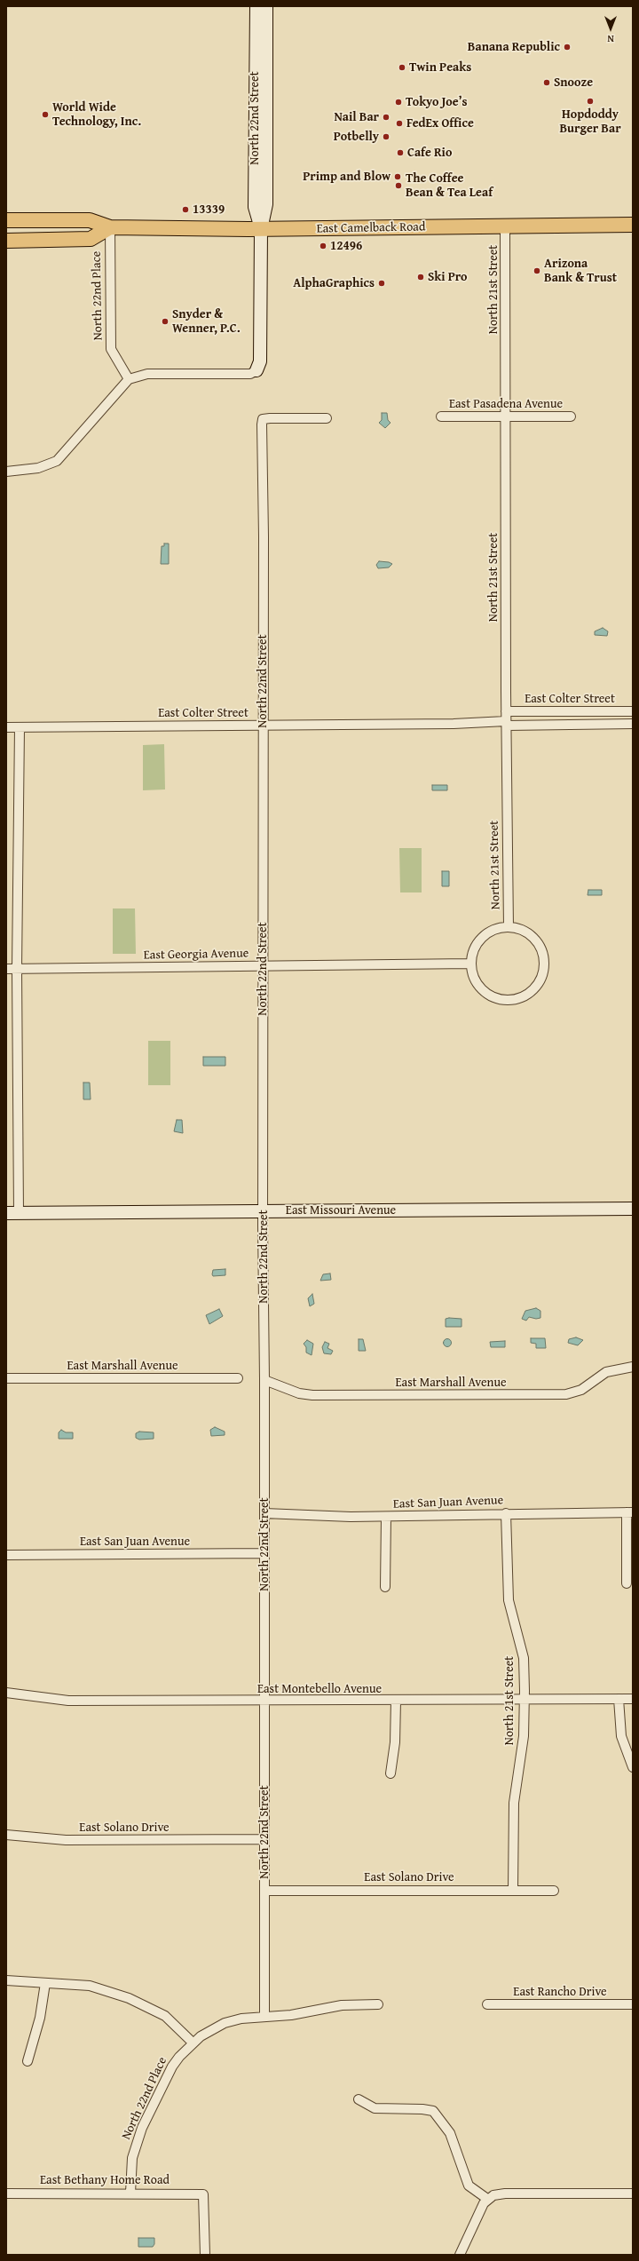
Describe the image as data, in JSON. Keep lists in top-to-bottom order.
{
  "streets": {
    "main road": ["East Camelback Road"],
    "street": [
      "North 22nd Street",
      "North 21st Street",
      "North 22nd Place",
      "East Pasadena Avenue",
      "East Colter Street",
      "East Georgia Avenue",
      "East Missouri Avenue",
      "East Marshall Avenue",
      "East San Juan Avenue",
      "East Montebello Avenue",
      "East Solano Drive",
      "East Rancho Drive",
      "East Bethany Home Road"
    ]
  },
  "crossings": [
    ["North 22nd Street", "East Camelback Road"],
    ["North 22nd Street", "East Colter Street"],
    ["North 22nd Street", "East Georgia Avenue"],
    ["North 22nd Street", "East Missouri Avenue"],
    ["North 22nd Street", "East Marshall Avenue"],
    ["North 22nd Street", "East San Juan Avenue"],
    ["North 22nd Street", "East Montebello Avenue"],
    ["North 22nd Street", "East Solano Drive"],
    ["East Camelback Road", "North 21st Street"],
    ["East Camelback Road", "North 22nd Place"],
    ["North 21st Street", "East Pasadena Avenue"],
    ["North 21st Street", "East Colter Street"],
    ["North 21st Street", "East Georgia Avenue"],
    ["North 21st Street", "East San Juan Avenue"],
    ["North 21st Street", "East Montebello Avenue"],
    ["North 21st Street", "East Solano Drive"],
    ["North 22nd Place", "East Bethany Home Road"]
  ],
  "places": [
    "Banana Republic",
    "Twin Peaks",
    "Snooze",
    "Hopdoddy Burger Bar",
    "Tokyo Joe’s",
    "World Wide Technology, Inc.",
    "Nail Bar",
    "FedEx Office",
    "Potbelly",
    "Cafe Rio",
    "Primp and Blow",
    "The Coffee Bean & Tea Leaf",
    "13339",
    "12496",
    "Arizona Bank & Trust",
    "Ski Pro",
    "AlphaGraphics",
    "Snyder & Wenner, P.C."
  ],
  "north": "bottom"
}
